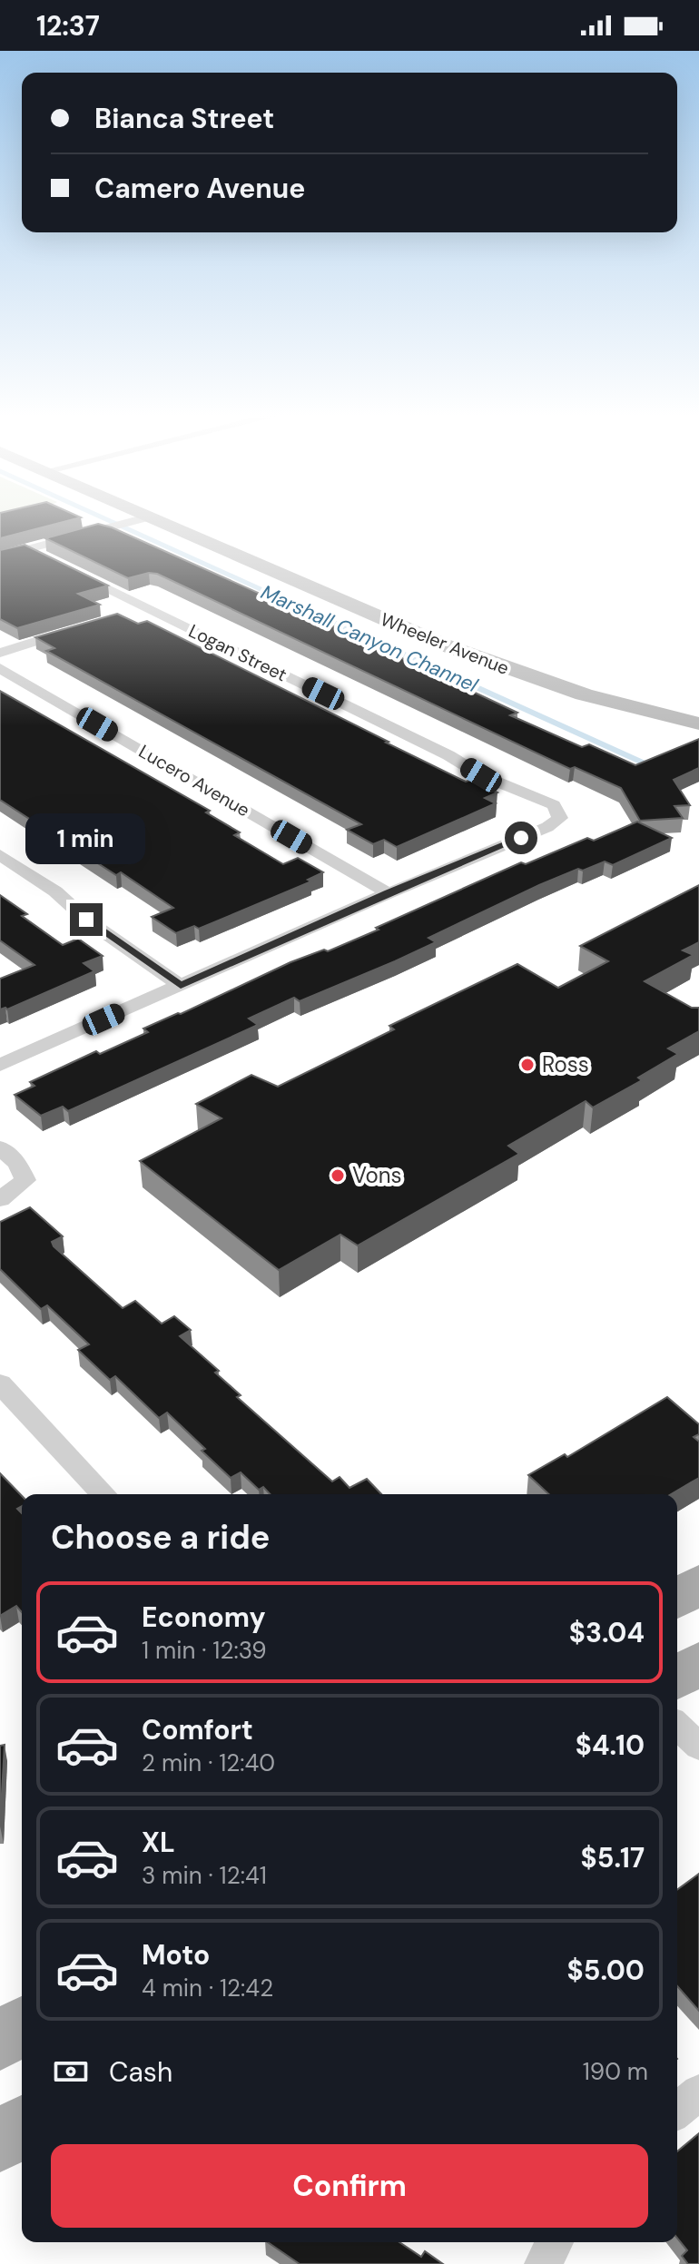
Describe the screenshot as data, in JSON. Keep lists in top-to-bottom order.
{
  "streets": {
    "main road": ["Wheeler Avenue"],
    "street": ["Logan Street", "Lucero Avenue"]
  },
  "crossings": [
    ["Logan Street", "Lucero Avenue"]
  ],
  "water": ["Marshall Canyon Channel"],
  "places": ["Ross", "Vons"],
  "page": {
    "status": "12:37",
    "banner": ["Bianca Street", "Camero Avenue"],
    "bubble": "1 min",
    "heading": "Choose a ride",
    "list": [
      {
        "name": "Economy",
        "note": "1 min · 12:39",
        "value": "$3.04"
      },
      {
        "name": "Comfort",
        "note": "2 min · 12:40",
        "value": "$4.10"
      },
      {
        "name": "XL",
        "note": "3 min · 12:41",
        "value": "$5.17"
      },
      {
        "name": "Moto",
        "note": "4 min · 12:42",
        "value": "$5.00"
      }
    ],
    "pay": ["Cash", "190 m"],
    "buttons": "Confirm"
  }
}
